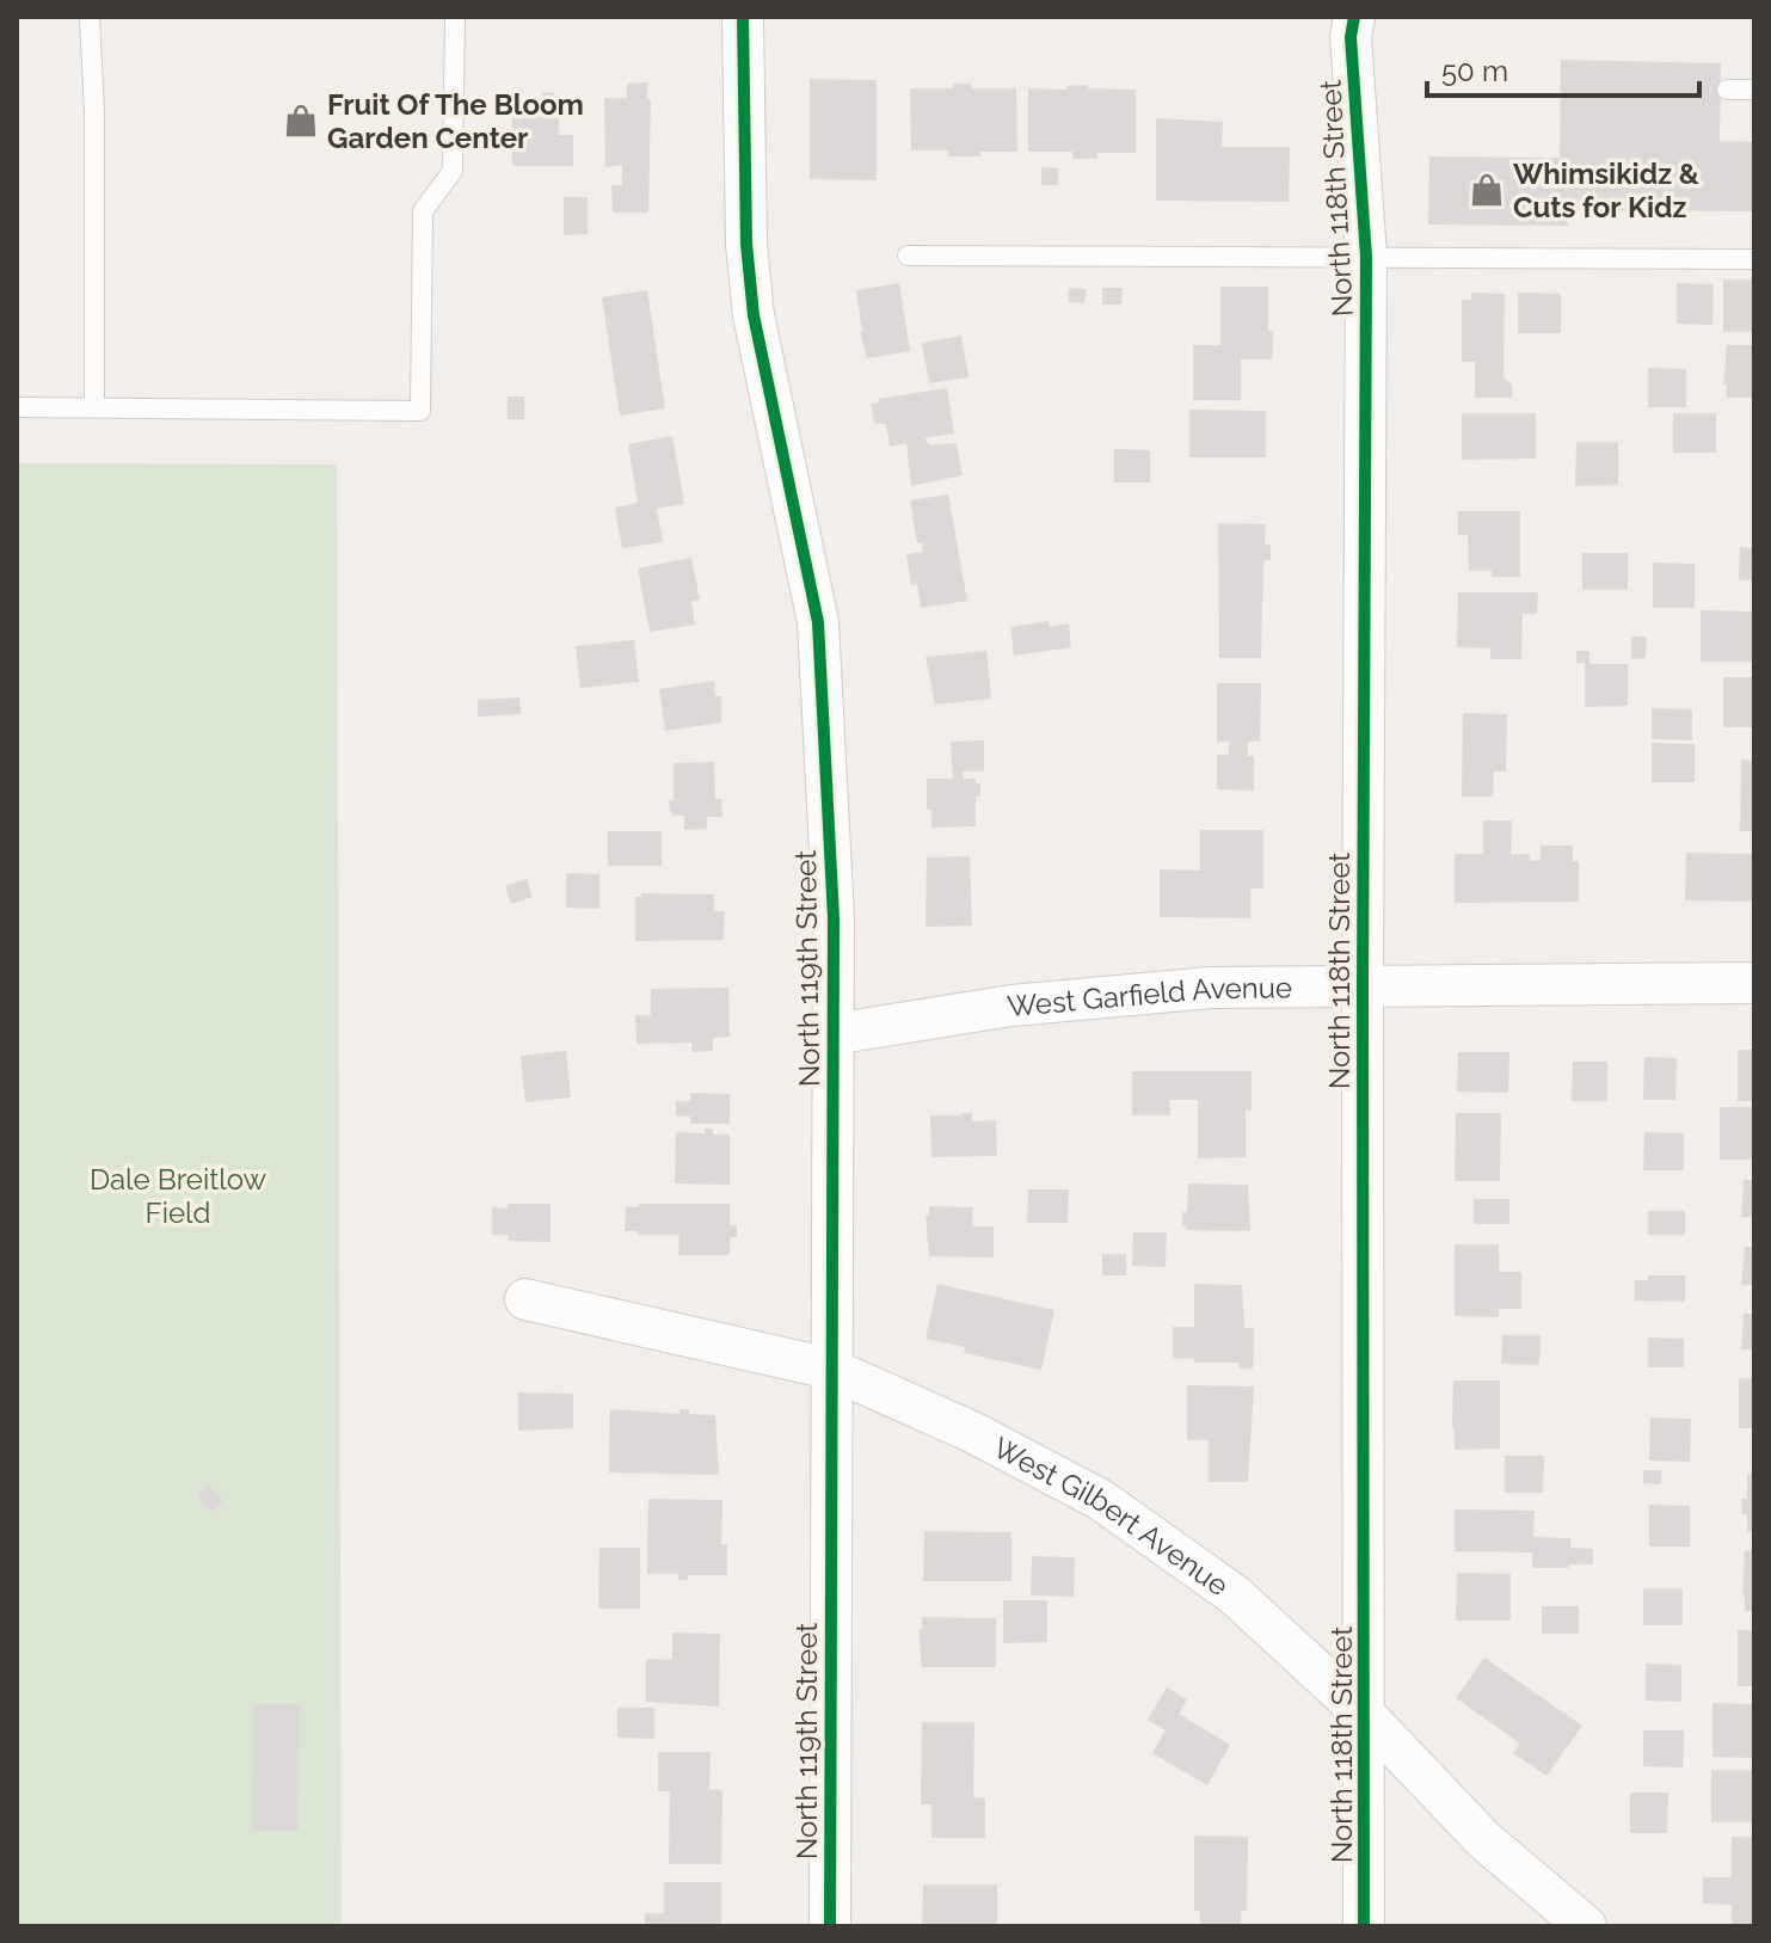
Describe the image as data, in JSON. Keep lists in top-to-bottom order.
{
  "streets": {
    "street": [
      "North 118th Street",
      "North 119th Street",
      "West Garfield Avenue",
      "West Gilbert Avenue"
    ]
  },
  "crossings": [
    ["North 118th Street", "West Garfield Avenue"],
    ["North 118th Street", "West Gilbert Avenue"],
    ["North 119th Street", "West Garfield Avenue"],
    ["North 119th Street", "West Gilbert Avenue"]
  ],
  "parks": ["Dale Breitlow Field"],
  "places": {
    "shop": ["Fruit Of The Bloom Garden Center", "Whimsikidz & Cuts for Kidz"]
  },
  "scale_bar": "50 m"
}
